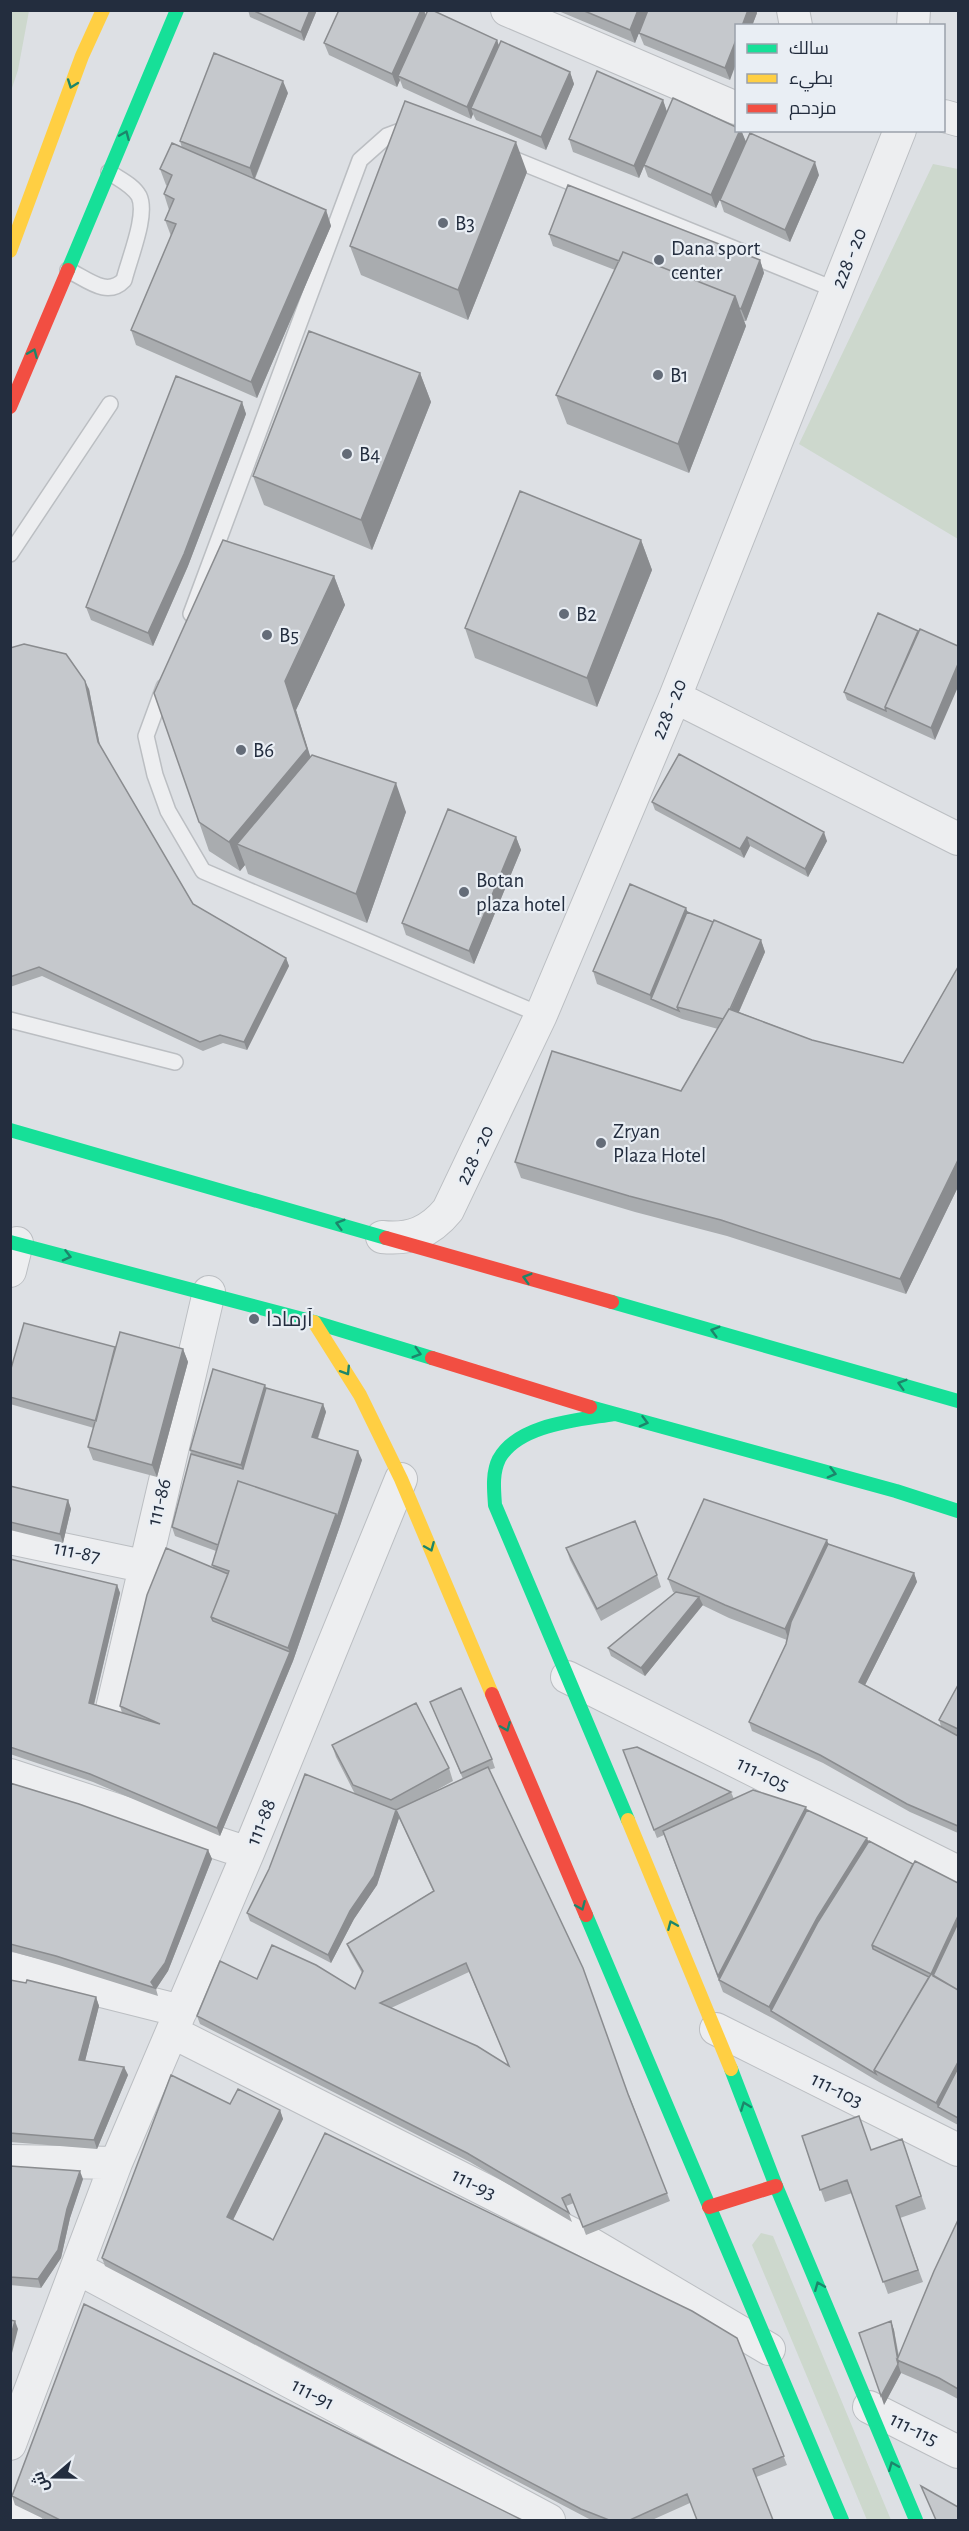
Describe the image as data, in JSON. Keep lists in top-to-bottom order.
{
  "streets": {
    "street": [
      "228 - 20",
      "111-86",
      "111-87",
      "111-105",
      "111-88",
      "111-103",
      "111-93",
      "111-91",
      "111-115"
    ]
  },
  "crossings": [
    ["111-86", "111-87"],
    ["111-88", "111-93"],
    ["111-88", "111-91"]
  ],
  "places": [
    "B3",
    "Dana sport center",
    "B1",
    "B4",
    "B2",
    "B5",
    "B6",
    "Botan plaza hotel",
    "Zryan Plaza Hotel",
    "آرمادا"
  ],
  "legend": ["سالك", "بطيء", "مزدحم"],
  "north": "left"
}
